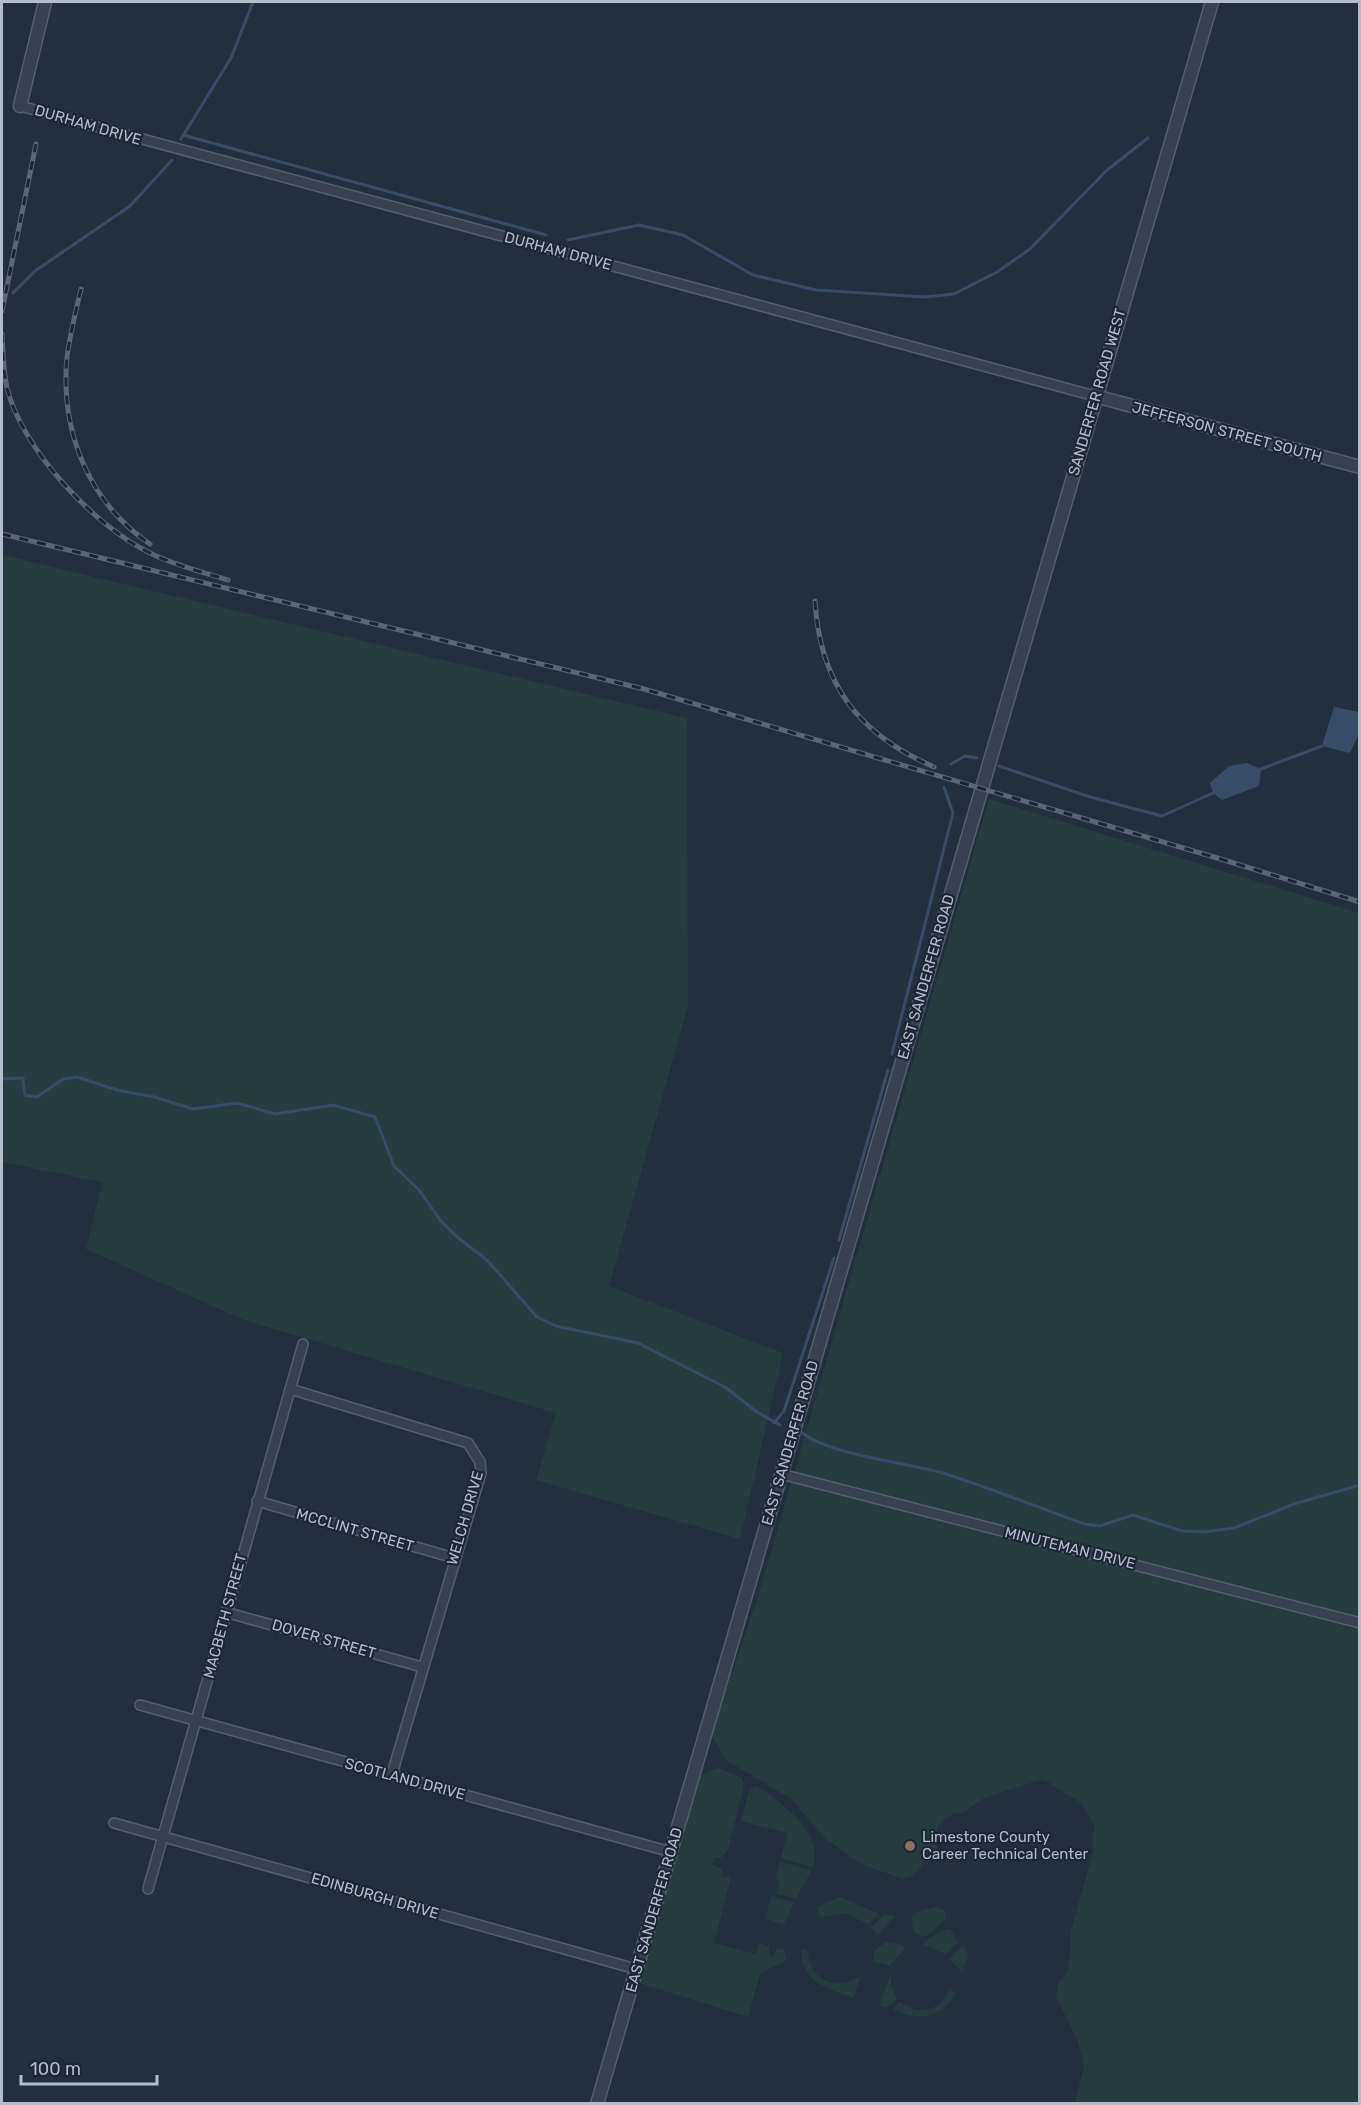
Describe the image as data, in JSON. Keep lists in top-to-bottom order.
{
  "streets": {
    "street": [
      "DURHAM DRIVE",
      "SANDERFER ROAD WEST",
      "JEFFERSON STREET SOUTH",
      "EAST SANDERFER ROAD",
      "WELCH DRIVE",
      "MCCLINT STREET",
      "MINUTEMAN DRIVE",
      "MACBETH STREET",
      "DOVER STREET",
      "SCOTLAND DRIVE",
      "EDINBURGH DRIVE"
    ]
  },
  "crossings": [
    ["DURHAM DRIVE", "SANDERFER ROAD WEST"],
    ["DURHAM DRIVE", "JEFFERSON STREET SOUTH"],
    ["SANDERFER ROAD WEST", "JEFFERSON STREET SOUTH"],
    ["SANDERFER ROAD WEST", "EAST SANDERFER ROAD"],
    ["EAST SANDERFER ROAD", "MINUTEMAN DRIVE"],
    ["EAST SANDERFER ROAD", "SCOTLAND DRIVE"],
    ["EAST SANDERFER ROAD", "EDINBURGH DRIVE"],
    ["WELCH DRIVE", "MCCLINT STREET"],
    ["WELCH DRIVE", "MACBETH STREET"],
    ["WELCH DRIVE", "DOVER STREET"],
    ["WELCH DRIVE", "SCOTLAND DRIVE"],
    ["MCCLINT STREET", "MACBETH STREET"],
    ["MACBETH STREET", "DOVER STREET"],
    ["MACBETH STREET", "SCOTLAND DRIVE"],
    ["MACBETH STREET", "EDINBURGH DRIVE"]
  ],
  "places": ["Limestone County Career Technical Center"],
  "scale_bar": "100 m"
}
